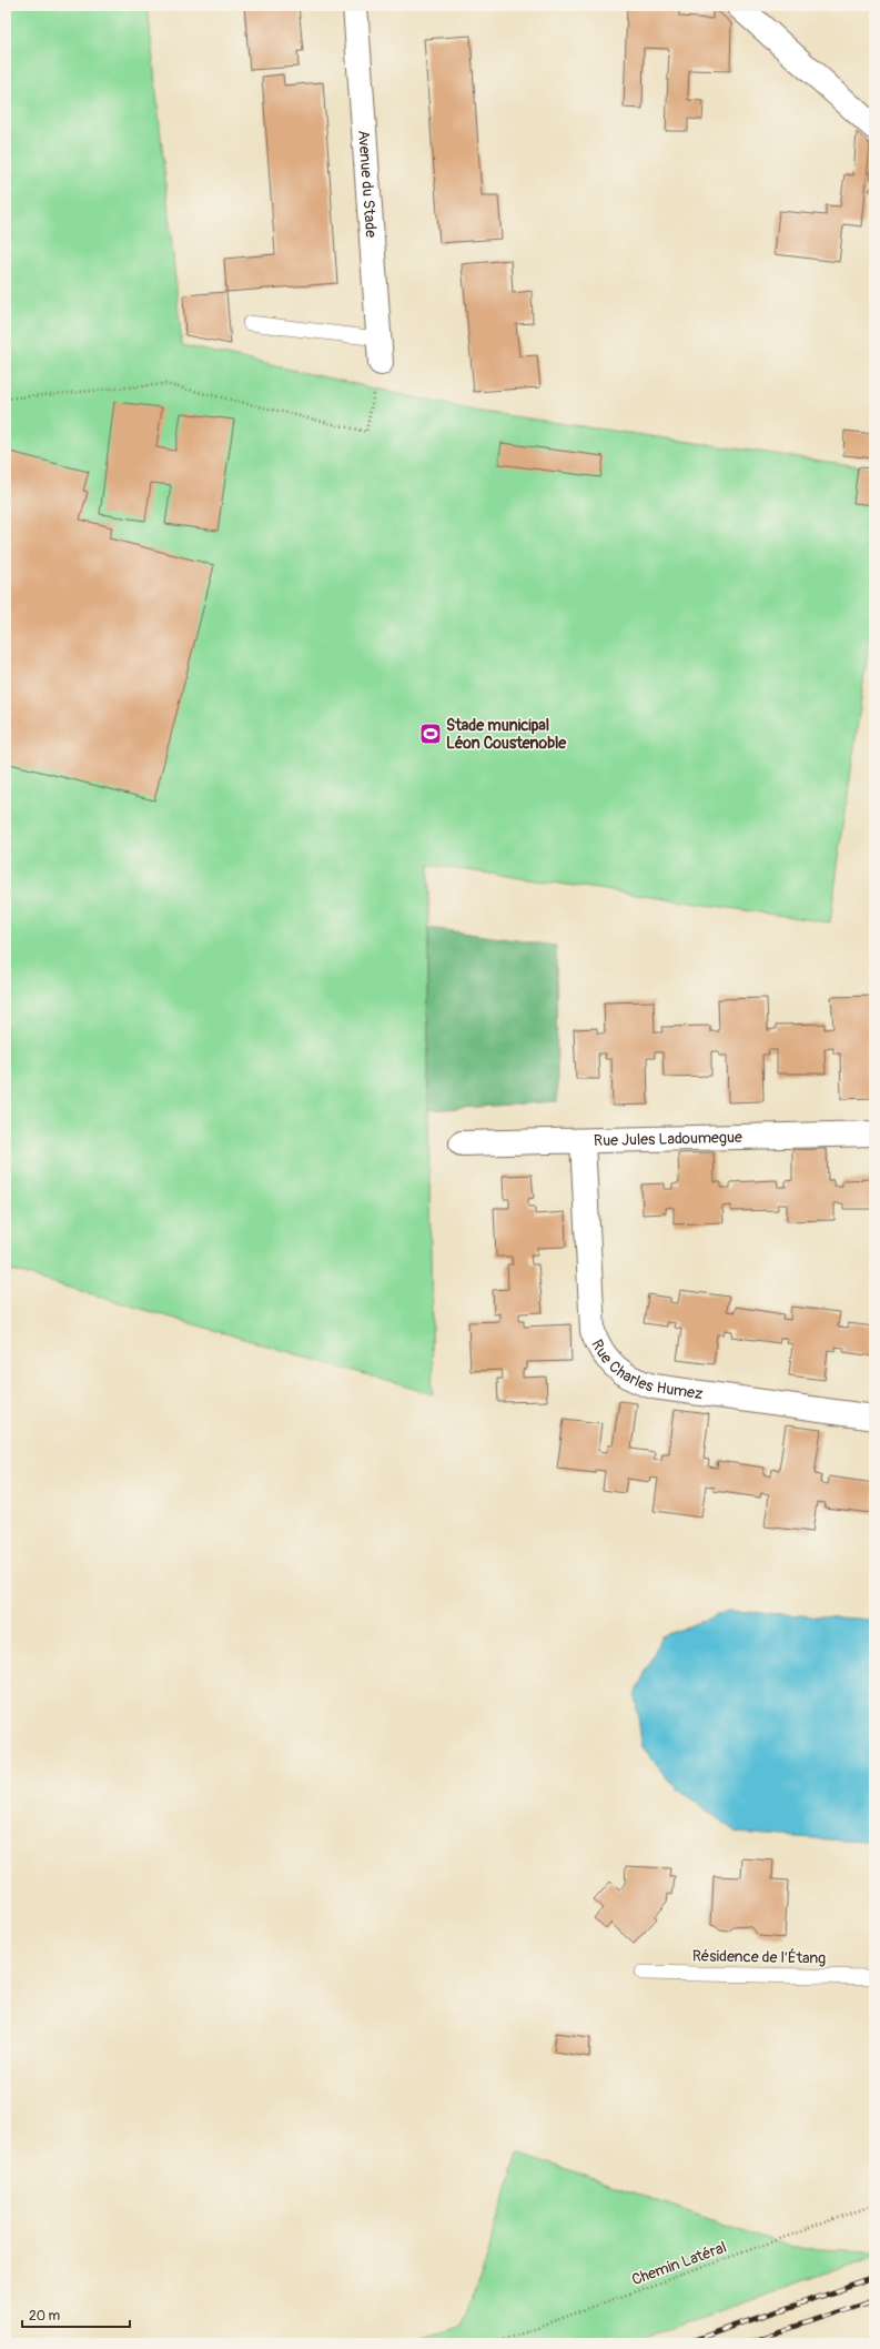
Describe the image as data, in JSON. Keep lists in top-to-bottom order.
{
  "streets": {
    "street": ["Avenue du Stade", "Rue Jules Ladoumegue", "Rue Charles Humez"],
    "lane": ["Résidence de l'Étang"],
    "path": ["Chemin Latéral"]
  },
  "crossings": [
    ["Rue Jules Ladoumegue", "Rue Charles Humez"]
  ],
  "places": {
    "sports": ["Stade municipal Léon Coustenoble"]
  },
  "scale_bar": "20 m"
}
